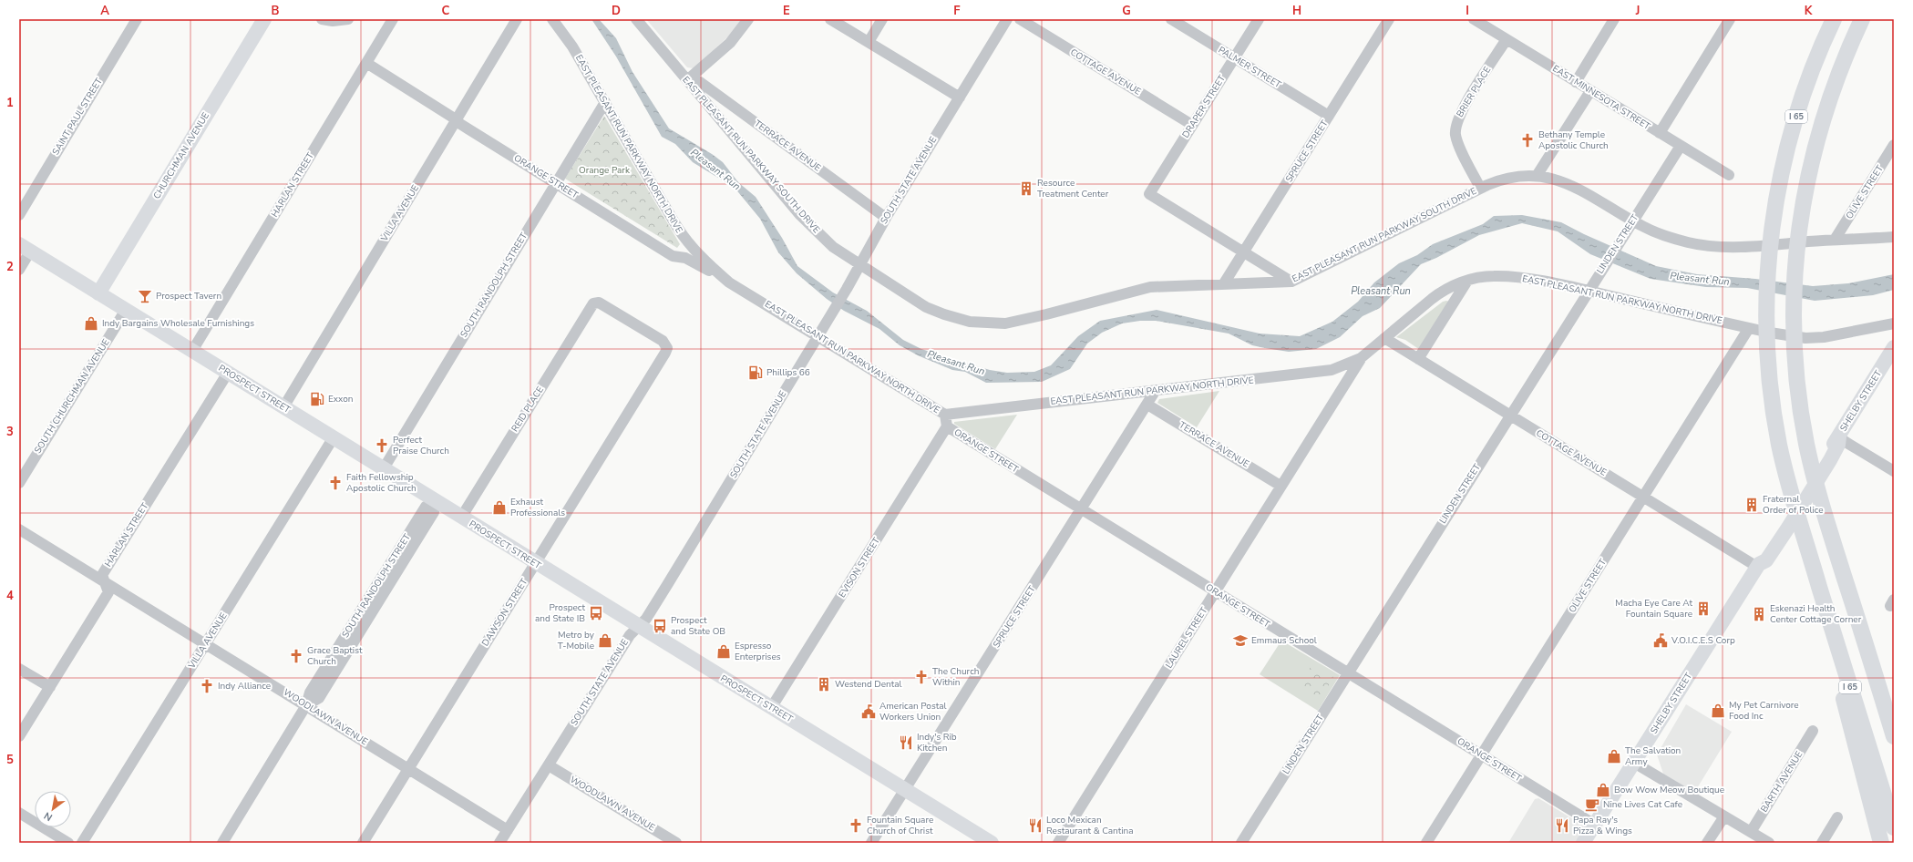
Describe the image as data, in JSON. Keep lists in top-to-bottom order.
{
  "streets": {
    "highway": ["I 65"],
    "main road": ["CHURCHMAN AVENUE", "PROSPECT STREET", "SHELBY STREET"],
    "street": [
      "PALMER STREET",
      "COTTAGE AVENUE",
      "BRIER PLACE",
      "EAST MINNESOTA STREET",
      "DRAPER STREET",
      "SAINT PAUL STREET",
      "EAST PLEASANT RUN PARKWAY NORTH DRIVE",
      "TERRACE AVENUE",
      "SPRUCE STREET",
      "EAST PLEASANT RUN PARKWAY SOUTH DRIVE",
      "ORANGE STREET",
      "SOUTH STATE AVENUE",
      "HARLAN STREET",
      "OLIVE STREET",
      "VILLA AVENUE",
      "LINDEN STREET",
      "SOUTH RANDOLPH STREET",
      "SOUTH CHURCHMAN AVENUE",
      "REID PLACE",
      "EVISON STREET",
      "DAWSON STREET",
      "LAUREL STREET",
      "WOODLAWN AVENUE",
      "BARTH AVENUE"
    ]
  },
  "crossings": [
    ["PALMER STREET", "DRAPER STREET"],
    ["PALMER STREET", "SPRUCE STREET"],
    ["COTTAGE AVENUE", "DRAPER STREET"],
    ["COTTAGE AVENUE", "EAST PLEASANT RUN PARKWAY NORTH DRIVE"],
    ["COTTAGE AVENUE", "OLIVE STREET"],
    ["COTTAGE AVENUE", "LINDEN STREET"],
    ["COTTAGE AVENUE", "SHELBY STREET"],
    ["BRIER PLACE", "EAST MINNESOTA STREET"],
    ["BRIER PLACE", "EAST PLEASANT RUN PARKWAY SOUTH DRIVE"],
    ["EAST MINNESOTA STREET", "LINDEN STREET"],
    ["DRAPER STREET", "SPRUCE STREET"],
    ["EAST PLEASANT RUN PARKWAY NORTH DRIVE", "SPRUCE STREET"],
    ["EAST PLEASANT RUN PARKWAY NORTH DRIVE", "ORANGE STREET"],
    ["EAST PLEASANT RUN PARKWAY NORTH DRIVE", "SOUTH STATE AVENUE"],
    ["EAST PLEASANT RUN PARKWAY NORTH DRIVE", "OLIVE STREET"],
    ["EAST PLEASANT RUN PARKWAY NORTH DRIVE", "LINDEN STREET"],
    ["EAST PLEASANT RUN PARKWAY NORTH DRIVE", "SOUTH RANDOLPH STREET"],
    ["EAST PLEASANT RUN PARKWAY NORTH DRIVE", "LAUREL STREET"],
    ["TERRACE AVENUE", "SPRUCE STREET"],
    ["TERRACE AVENUE", "EAST PLEASANT RUN PARKWAY SOUTH DRIVE"],
    ["TERRACE AVENUE", "SOUTH STATE AVENUE"],
    ["TERRACE AVENUE", "LAUREL STREET"],
    ["SPRUCE STREET", "EAST PLEASANT RUN PARKWAY SOUTH DRIVE"],
    ["SPRUCE STREET", "ORANGE STREET"],
    ["SPRUCE STREET", "PROSPECT STREET"],
    ["EAST PLEASANT RUN PARKWAY SOUTH DRIVE", "SOUTH STATE AVENUE"],
    ["EAST PLEASANT RUN PARKWAY SOUTH DRIVE", "OLIVE STREET"],
    ["EAST PLEASANT RUN PARKWAY SOUTH DRIVE", "LINDEN STREET"],
    ["CHURCHMAN AVENUE", "PROSPECT STREET"],
    ["ORANGE STREET", "HARLAN STREET"],
    ["ORANGE STREET", "OLIVE STREET"],
    ["ORANGE STREET", "VILLA AVENUE"],
    ["ORANGE STREET", "LINDEN STREET"],
    ["ORANGE STREET", "SOUTH RANDOLPH STREET"],
    ["ORANGE STREET", "SHELBY STREET"],
    ["ORANGE STREET", "EVISON STREET"],
    ["ORANGE STREET", "LAUREL STREET"],
    ["SOUTH STATE AVENUE", "PROSPECT STREET"],
    ["SOUTH STATE AVENUE", "WOODLAWN AVENUE"],
    ["HARLAN STREET", "PROSPECT STREET"],
    ["HARLAN STREET", "WOODLAWN AVENUE"],
    ["VILLA AVENUE", "PROSPECT STREET"],
    ["VILLA AVENUE", "WOODLAWN AVENUE"],
    ["SOUTH RANDOLPH STREET", "PROSPECT STREET"],
    ["SOUTH RANDOLPH STREET", "WOODLAWN AVENUE"],
    ["PROSPECT STREET", "SOUTH CHURCHMAN AVENUE"],
    ["PROSPECT STREET", "REID PLACE"],
    ["PROSPECT STREET", "EVISON STREET"],
    ["PROSPECT STREET", "DAWSON STREET"],
    ["REID PLACE", "DAWSON STREET"],
    ["DAWSON STREET", "WOODLAWN AVENUE"]
  ],
  "water": ["Pleasant Run"],
  "parks": ["Orange Park"],
  "places": {
    "church": [
      "Bethany Temple Apostolic Church",
      "Perfect Praise Church",
      "Faith Fellowship Apostolic Church",
      "Grace Baptist Church",
      "The Church Within",
      "Indy Alliance",
      "Fountain Square Church of Christ"
    ],
    "building": [
      "Resource Treatment Center",
      "Fraternal Order of Police",
      "Macha Eye Care At Fountain Square",
      "Eskenazi Health Center Cottage Corner",
      "Westend Dental"
    ],
    "bar": ["Prospect Tavern"],
    "shop": [
      "Indy Bargains Wholesale Furnishings",
      "Exhaust Professionals",
      "Metro by T-Mobile",
      "Espresso Enterprises",
      "My Pet Carnivore Food Inc",
      "The Salvation Army",
      "Bow Wow Meow Boutique"
    ],
    "fuel station": ["Phillips 66", "Exxon"],
    "bus stop": ["Prospect and State IB", "Prospect and State OB"],
    "school or university": ["Emmaus School"],
    "public building": ["V.O.I.C.E.S Corp", "American Postal Workers Union"],
    "restaurant": ["Indy's Rib Kitchen", "Loco Mexican Restaurant & Cantina", "Papa Ray's Pizza & Wings"],
    "cafe": ["Nine Lives Cat Cafe"]
  },
  "north": "bottom left",
  "grid": {
    "columns": [
      "A",
      "B",
      "C",
      "D",
      "E",
      "F",
      "G",
      "H",
      "I",
      "J",
      "K"
    ],
    "rows": [
      "1",
      "2",
      "3",
      "4",
      "5"
    ]
  }
}
